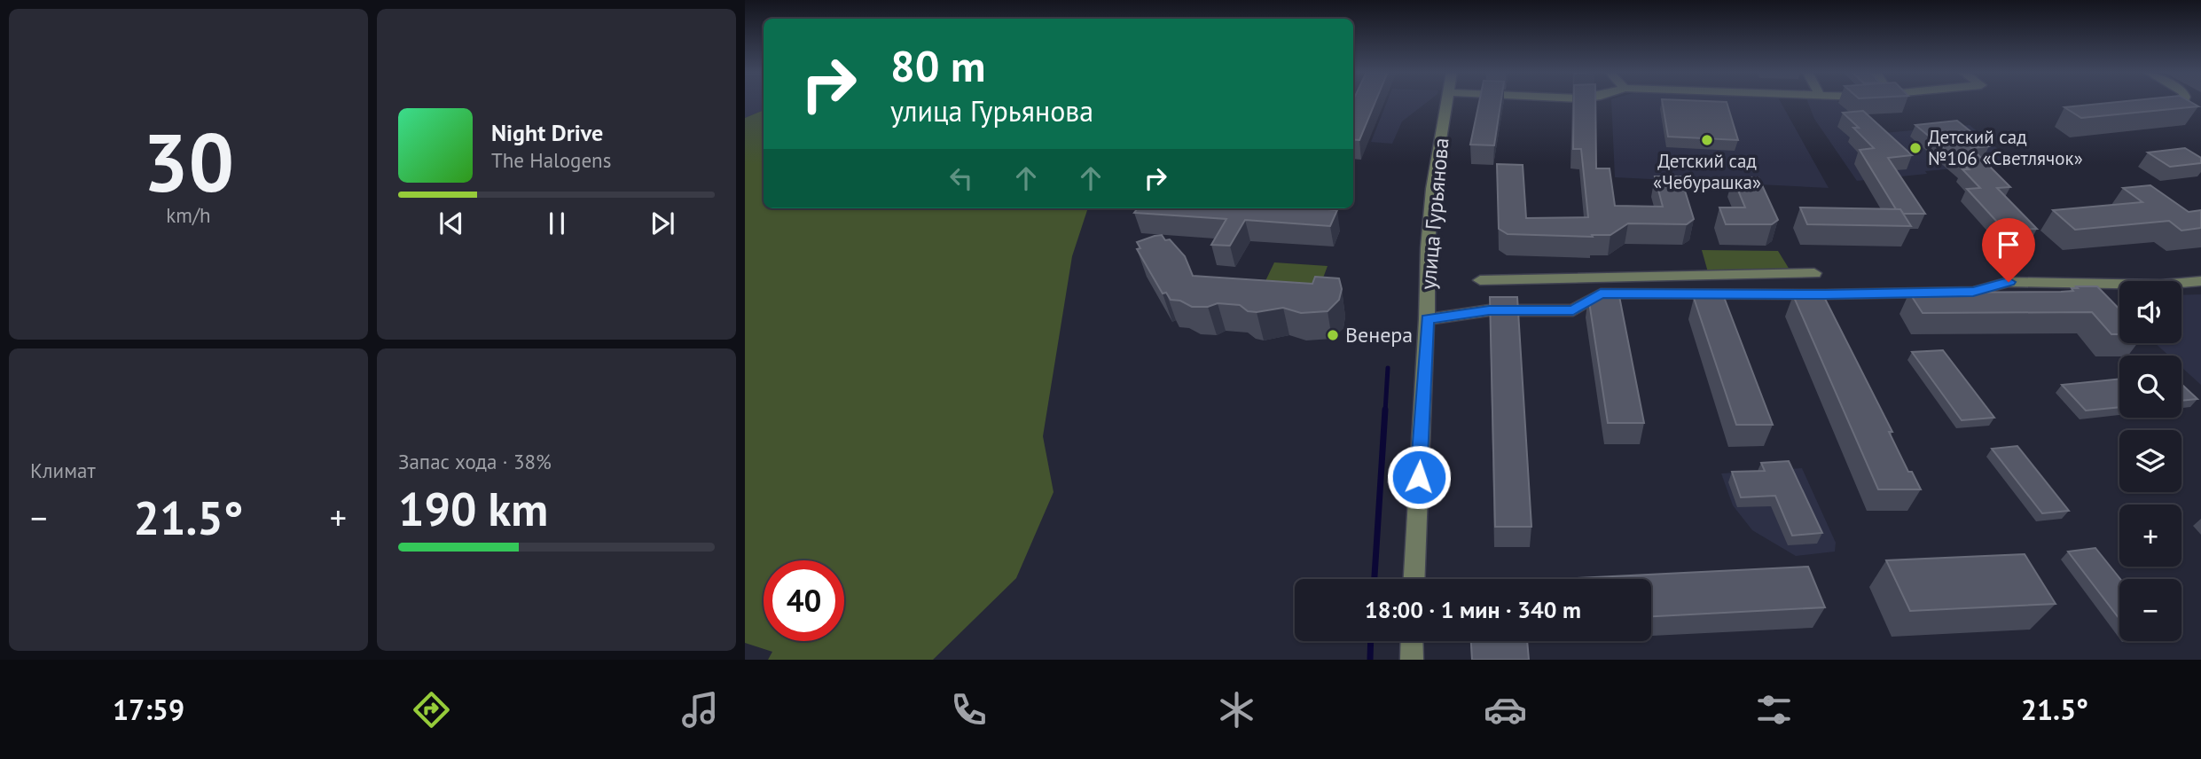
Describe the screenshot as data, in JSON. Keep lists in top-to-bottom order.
{
  "streets": {
    "street": ["улица Гурьянова"]
  },
  "places": ["Детский сад «Чебурашка»", "Детский сад №106 «Светлячок»", "Венера"],
  "page": {
    "tile": [
      ["30", "km/h"],
      "Климат",
      ["Запас хода · 38%", "190 km"]
    ],
    "turn": ["80 m", "улица Гурьянова"],
    "song": ["Night Drive", "The Halogens"],
    "map_buttons": ["+", "−"],
    "heat": ["−", "21.5°", "+"],
    "limit": "40",
    "trip": "18:00 · 1 мин · 340 m",
    "tabs": ["17:59", "21.5°"]
  }
}
